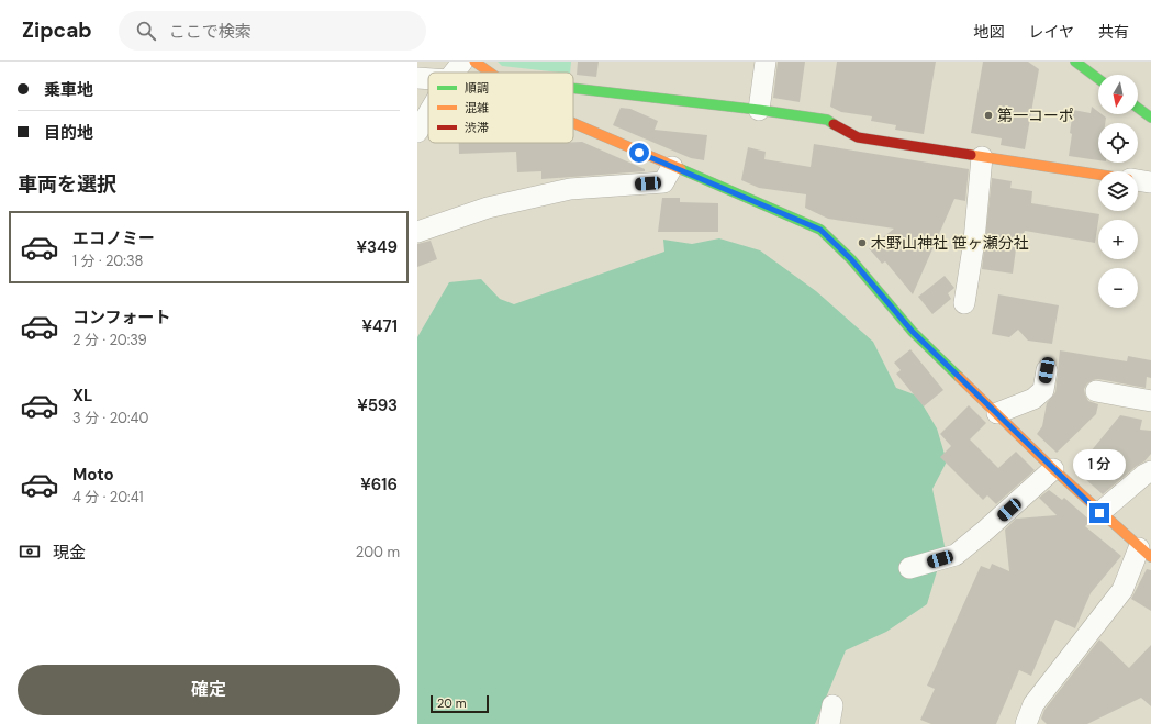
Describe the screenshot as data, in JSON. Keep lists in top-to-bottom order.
{
  "places": ["第一コーポ", "木野山神社 笹ヶ瀬分社"],
  "legend": ["順調", "混雑", "渋滞"],
  "scale_bar": "20 m",
  "north": "bottom",
  "page": {
    "header": "Zipcab",
    "search": "ここで検索",
    "nav": ["地図", "レイヤ", "共有"],
    "banner": ["乗車地", "目的地"],
    "map_buttons": ["+", "−"],
    "heading": "車両を選択",
    "list": [
      {
        "name": "エコノミー",
        "note": "1 分 · 20:38",
        "value": "¥349"
      },
      {
        "name": "コンフォート",
        "note": "2 分 · 20:39",
        "value": "¥471"
      },
      {
        "name": "XL",
        "note": "3 分 · 20:40",
        "value": "¥593"
      },
      {
        "name": "Moto",
        "note": "4 分 · 20:41",
        "value": "¥616"
      }
    ],
    "bubble": "1 分",
    "pay": ["現金", "200 m"],
    "buttons": "確定",
    "scale": "20 m"
  }
}
